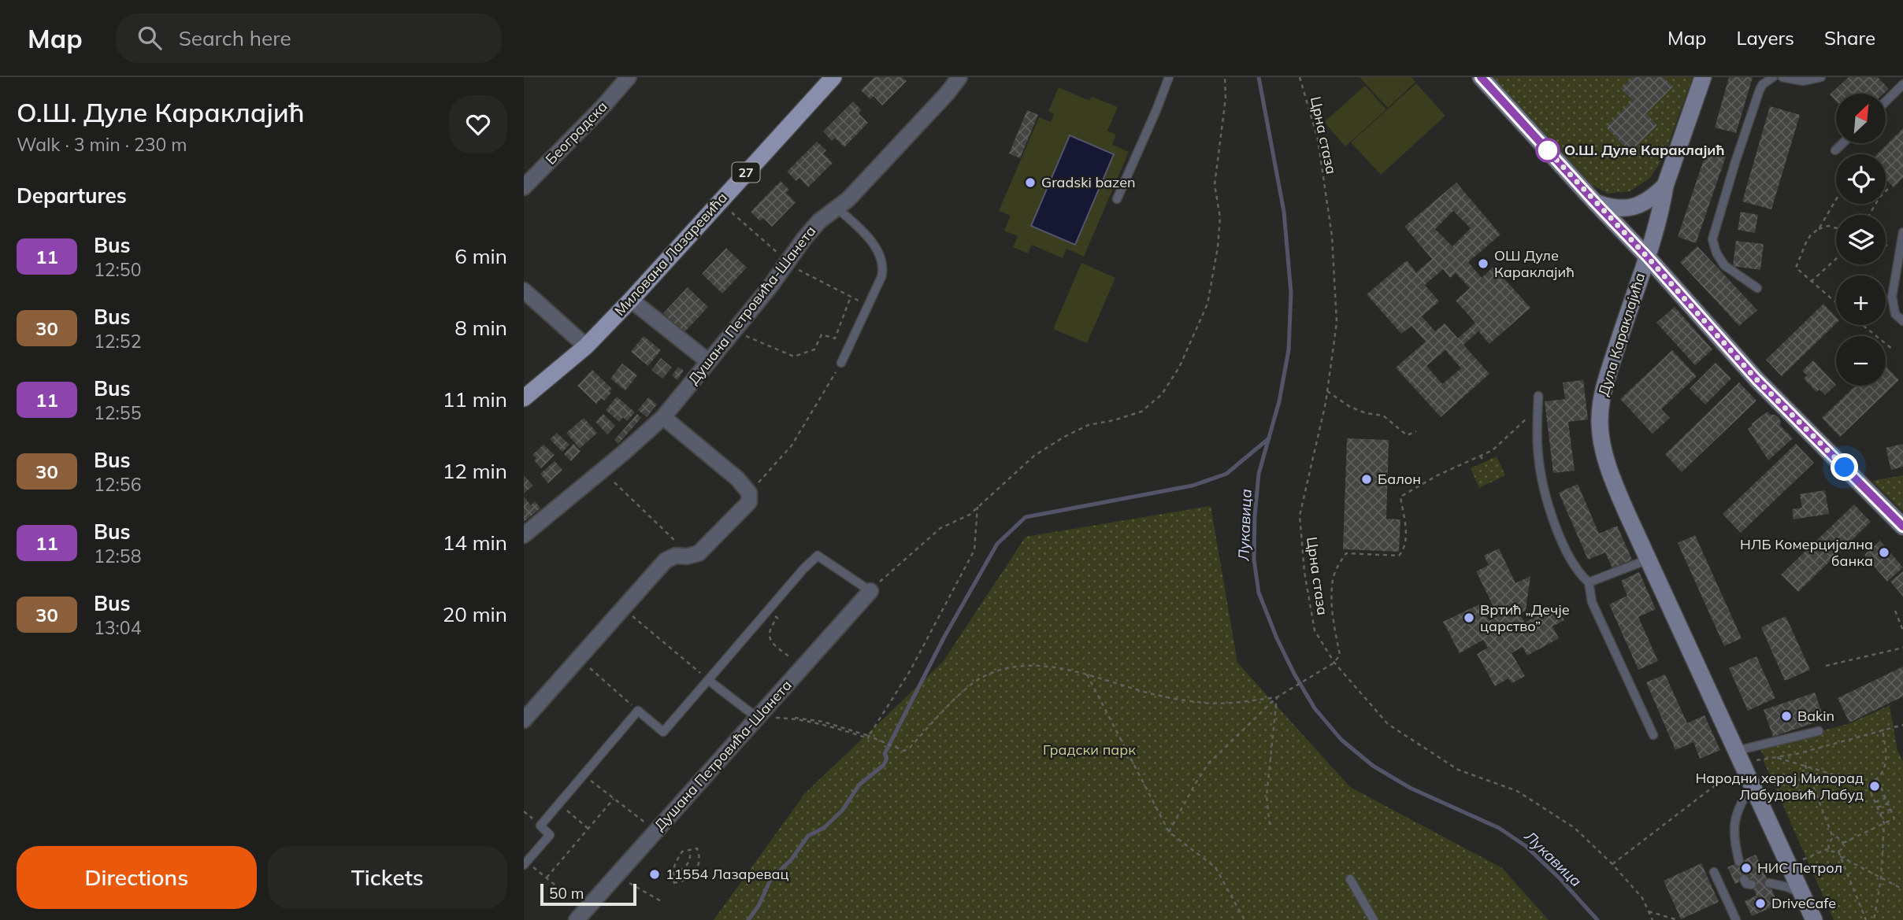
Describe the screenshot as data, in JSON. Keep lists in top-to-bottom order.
{
  "streets": {
    "main road": ["27", "Милована Лазаревића"],
    "street": ["Београдска", "Душана Петровића-Шанета", "Дула Караклајића"],
    "path": ["Црна стаза"]
  },
  "water": ["Лукавица"],
  "parks": ["Градски парк"],
  "places": [
    "О.Ш. Дуле Караклајић",
    "Gradski bazen",
    "ОШ Дуле Караклајић",
    "Балон",
    "НЛБ Комерцијална банка",
    "Вртић „Дечје царство”",
    "Bakin",
    "Народни херој Милорад Лабудовић Лабуд",
    "НИС Петрол",
    "11554 Лазаревац",
    "DriveCafe"
  ],
  "lines": ["bus line 11"],
  "scale_bar": "50 m",
  "north": "top right",
  "page": {
    "header": "Map",
    "search": "Search here",
    "nav": ["Map", "Layers", "Share"],
    "heading": [
      ["О.Ш. Дуле Караклајић", "Walk · 3 min · 230 m"],
      "Departures"
    ],
    "map_buttons": ["+", "−"],
    "list": [
      {
        "mark": "11",
        "name": "Bus",
        "note": "12:50",
        "value": "6 min"
      },
      {
        "mark": "30",
        "name": "Bus",
        "note": "12:52",
        "value": "8 min"
      },
      {
        "mark": "11",
        "name": "Bus",
        "note": "12:55",
        "value": "11 min"
      },
      {
        "mark": "30",
        "name": "Bus",
        "note": "12:56",
        "value": "12 min"
      },
      {
        "mark": "11",
        "name": "Bus",
        "note": "12:58",
        "value": "14 min"
      },
      {
        "mark": "30",
        "name": "Bus",
        "note": "13:04",
        "value": "20 min"
      }
    ],
    "buttons": ["Directions", "Tickets"],
    "scale": "50 m"
  }
}
